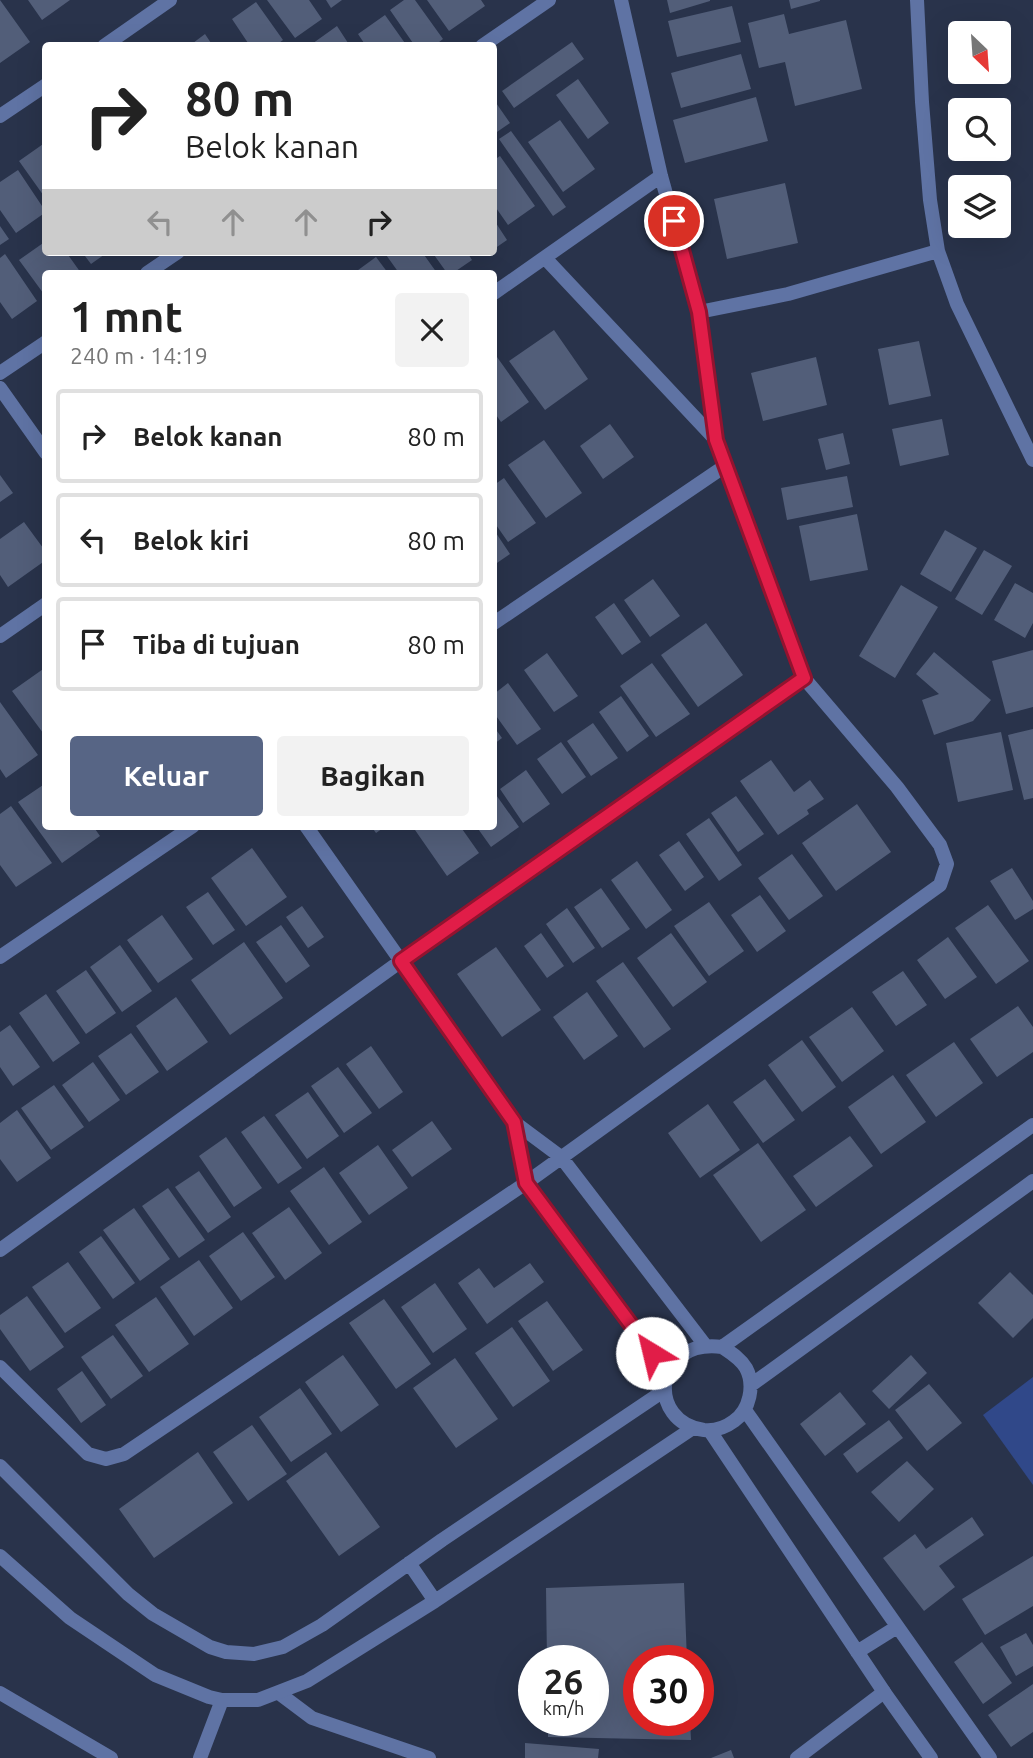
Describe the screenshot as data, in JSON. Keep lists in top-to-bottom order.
{
  "north": "bottom right",
  "page": {
    "turn": ["80 m", "Belok kanan"],
    "heading": ["1 mnt", "240 m · 14:19"],
    "list": [
      {
        "name": "Belok kanan",
        "value": "80 m"
      },
      {
        "name": "Belok kiri",
        "value": "80 m"
      },
      {
        "name": "Tiba di tujuan",
        "value": "80 m"
      }
    ],
    "buttons": ["Keluar", "Bagikan"],
    "speed": "26 km/h",
    "limit": "30"
  }
}
